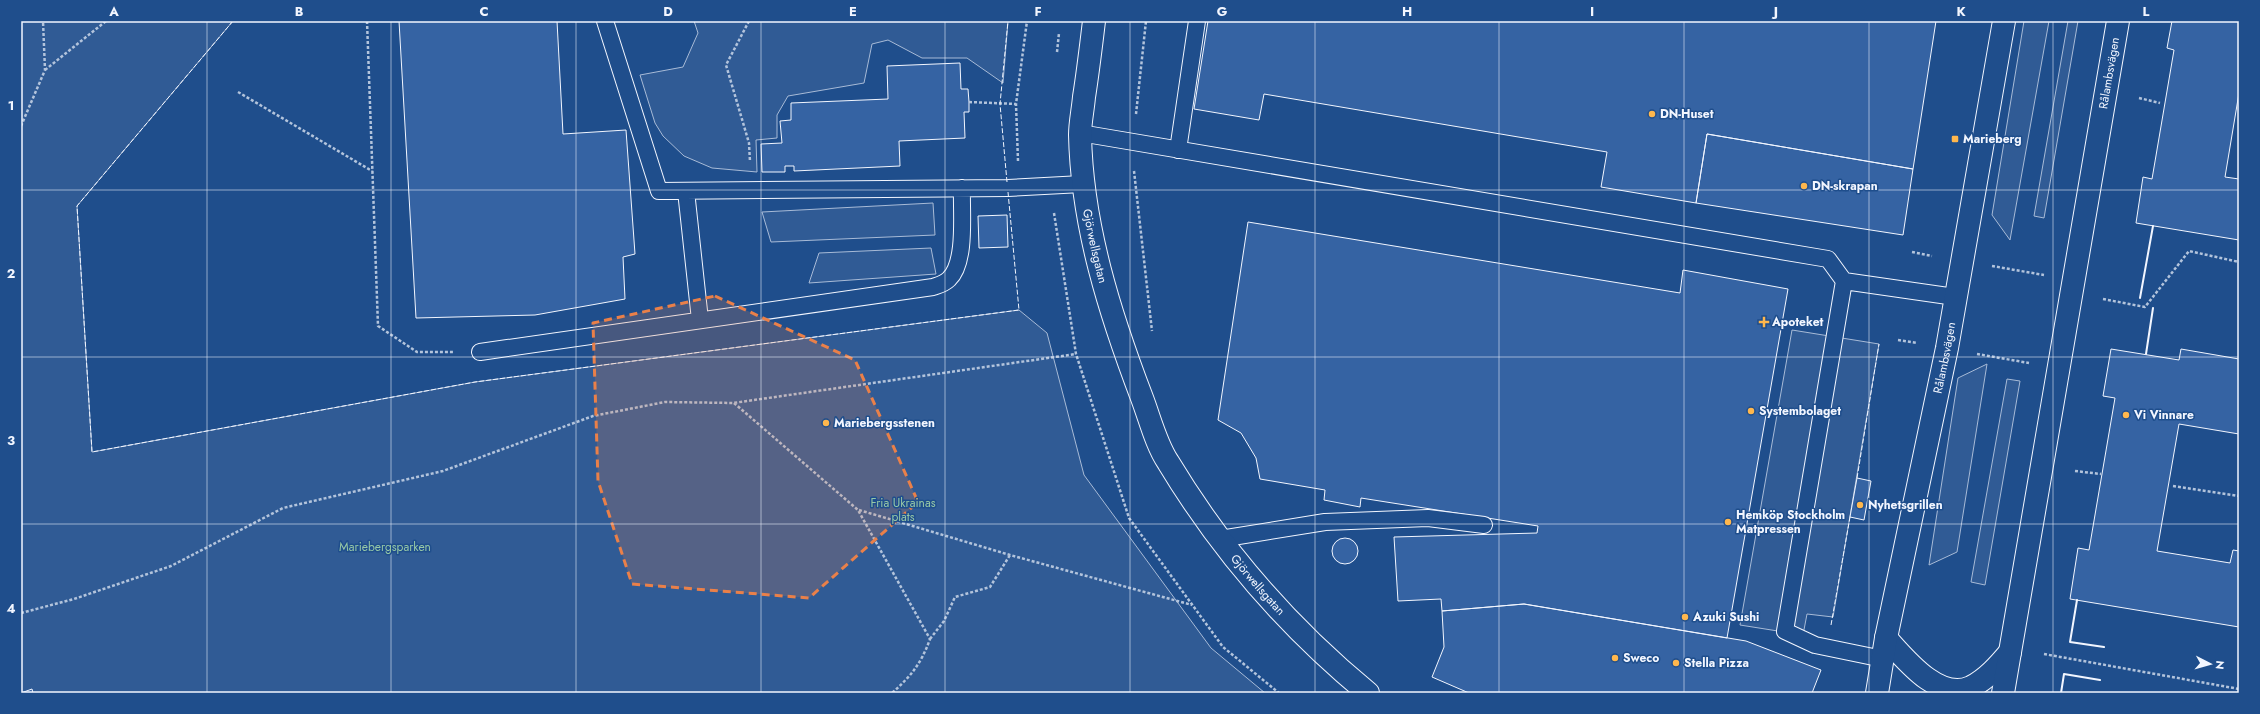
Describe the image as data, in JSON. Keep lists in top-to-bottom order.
{
  "streets": {
    "street": ["Rålambsvägen", "Gjörwellsgatan"]
  },
  "parks": ["Fria Ukrainas plats", "Mariebergsparken"],
  "places": {
    "other": [
      "DN-Huset",
      "DN-skrapan",
      "Systembolaget",
      "Vi Vinnare",
      "Mariebergsstenen",
      "Nyhetsgrillen",
      "Hemköp Stockholm Matpressen",
      "Azuki Sushi",
      "Sweco",
      "Stella Pizza"
    ],
    "transit": ["Marieberg"],
    "health": ["Apoteket"]
  },
  "north": "right",
  "grid": {
    "columns": [
      "A",
      "B",
      "C",
      "D",
      "E",
      "F",
      "G",
      "H",
      "I",
      "J",
      "K",
      "L"
    ],
    "rows": [
      "1",
      "2",
      "3",
      "4"
    ]
  }
}
